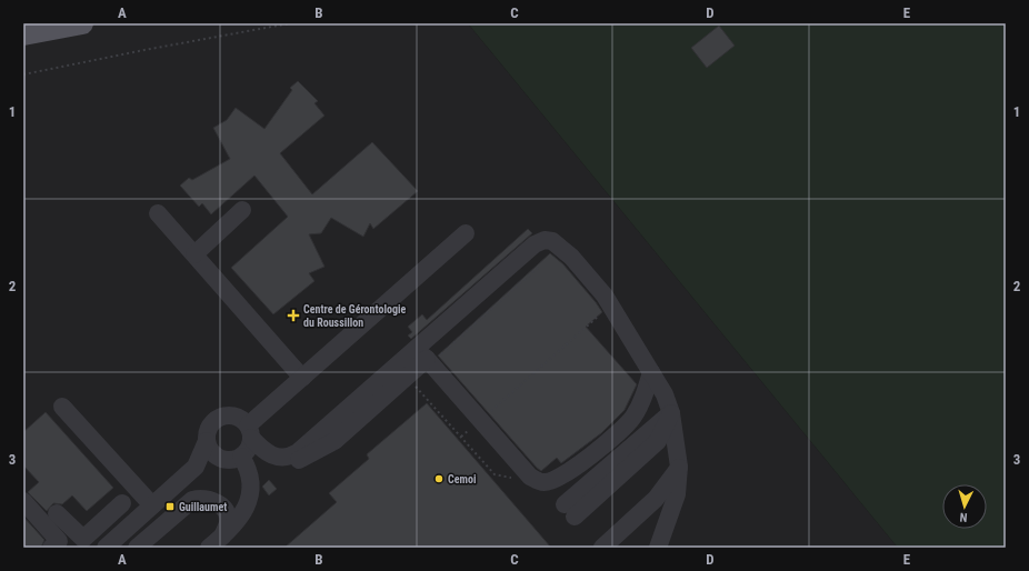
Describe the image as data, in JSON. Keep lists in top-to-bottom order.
{
  "places": {
    "health": ["Centre de Gérontologie du Roussillon"],
    "other": ["Cemoi"],
    "transit": ["Guillaumet"]
  },
  "north": "bottom",
  "grid": {
    "columns": [
      "A",
      "B",
      "C",
      "D",
      "E"
    ],
    "rows": ["1", "2", "3"]
  }
}
